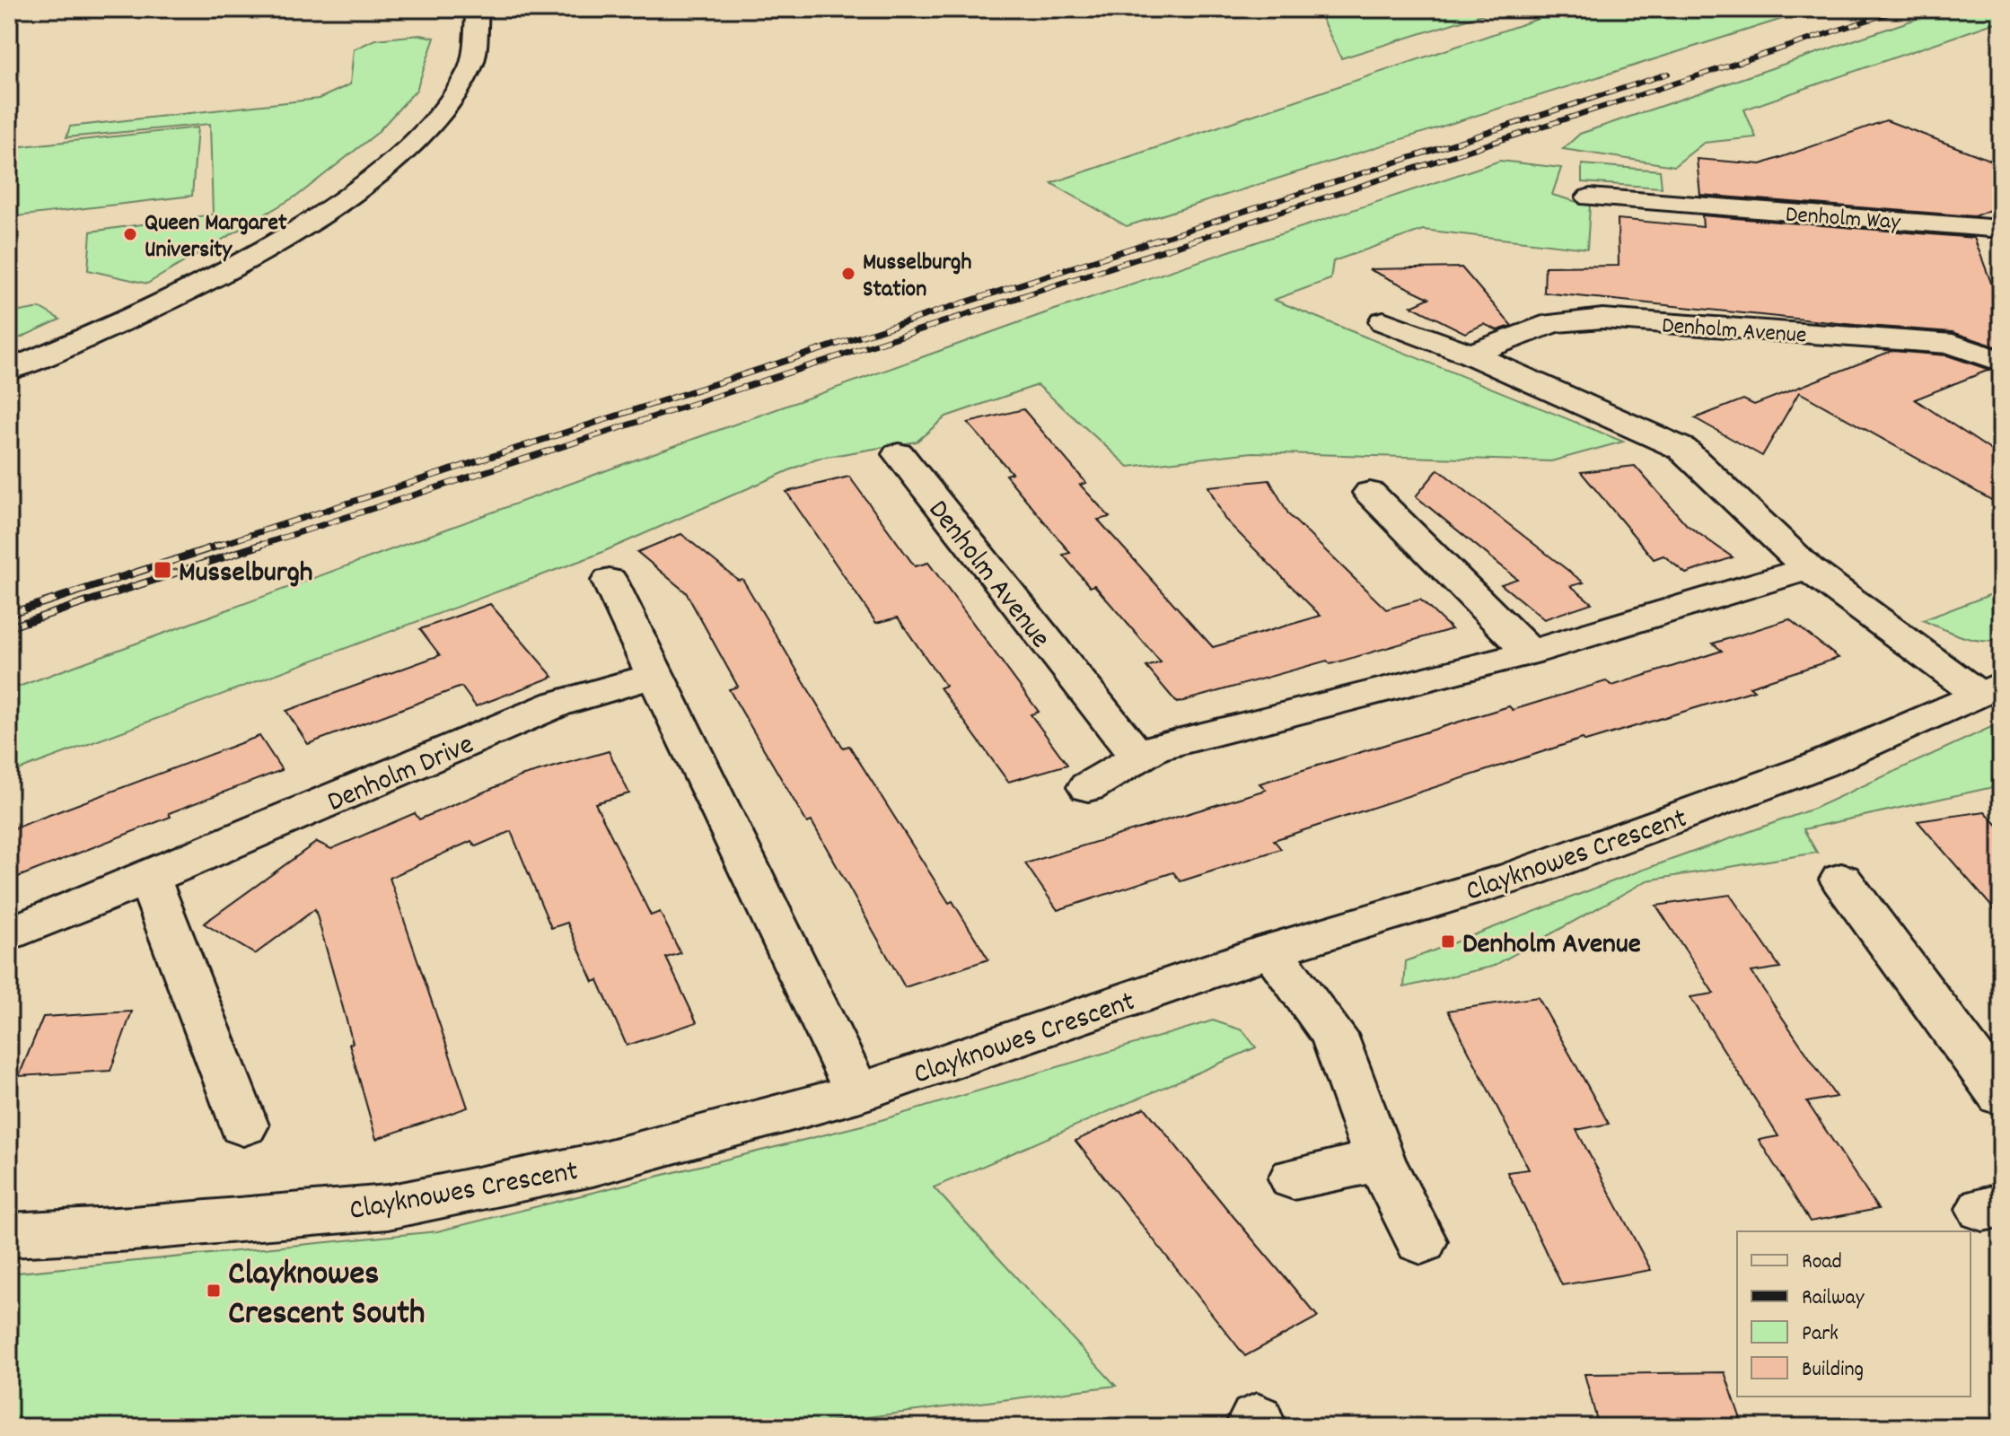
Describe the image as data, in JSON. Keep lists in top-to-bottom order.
{
  "streets": {
    "street": [
      "Denholm Way",
      "Denholm Avenue",
      "Denholm Drive",
      "Clayknowes Crescent"
    ]
  },
  "places": {
    "other": ["Queen Margaret University", "Musselburgh Station"],
    "transit": ["Musselburgh", "Denholm Avenue", "Clayknowes Crescent South"]
  },
  "legend": [
    "Road",
    "Railway",
    "Park",
    "Building"
  ]
}
